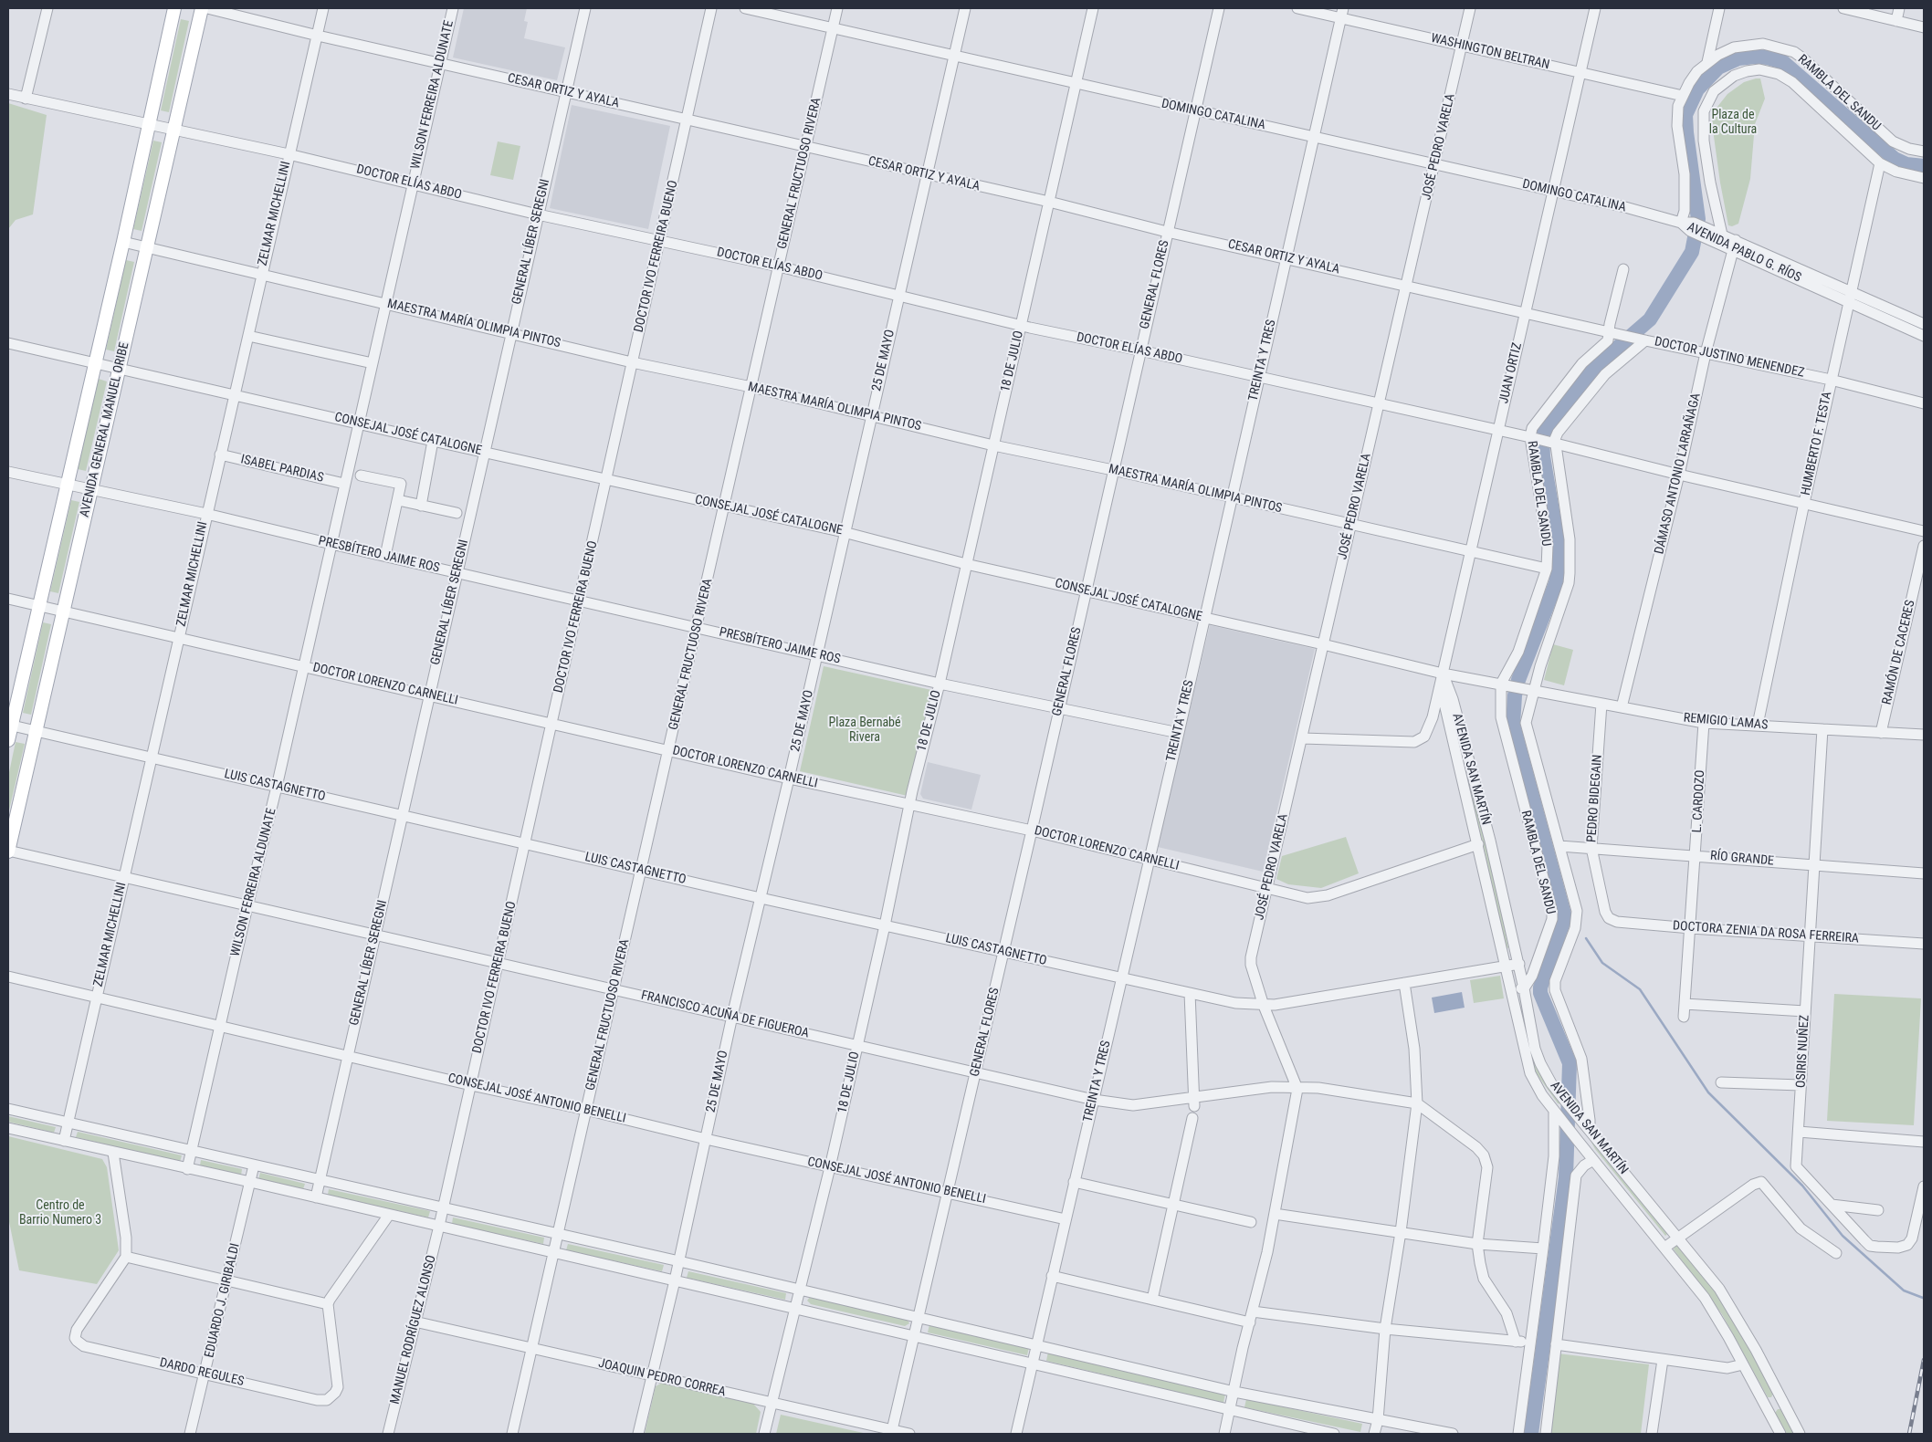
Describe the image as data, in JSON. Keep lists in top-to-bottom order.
{
  "streets": {
    "main road": ["AVENIDA GENERAL MANUEL ORIBE"],
    "street": [
      "WASHINGTON BELTRAN",
      "CESAR ORTIZ Y AYALA",
      "RAMBLA DEL SANDU",
      "WILSON FERREIRA ALDUNATE",
      "DOMINGO CATALINA",
      "JOSÉ PEDRO VARELA",
      "GENERAL FRUCTUOSO RIVERA",
      "DOCTOR ELÍAS ABDO",
      "ZELMAR MICHELLINI",
      "GENERAL LÍBER SEREGNI",
      "AVENIDA PABLO G. RÍOS",
      "DOCTOR IVO FERREIRA BUENO",
      "GENERAL FLORES",
      "MAESTRA MARÍA OLIMPIA PINTOS",
      "DOCTOR JUSTINO MENENDEZ",
      "25 DE MAYO",
      "TREINTA Y TRES",
      "18 DE JULIO",
      "JUAN ORTIZ",
      "CONSEJAL JOSÉ CATALOGNE",
      "HUMBERTO F. TESTA",
      "ISABEL PARDIAS",
      "DÁMASO ANTONIO LARRAÑAGA",
      "PRESBÍTERO JAIME ROS",
      "RAMÓN DE CACERES",
      "DOCTOR LORENZO CARNELLI",
      "REMIGIO LAMAS",
      "AVENIDA SAN MARTÍN",
      "LUIS CASTAGNETTO",
      "PEDRO BIDEGAIN",
      "L. CARDOZO",
      "RÍO GRANDE",
      "DOCTORA ZENIA DA ROSA FERREIRA",
      "FRANCISCO ACUÑA DE FIGUEROA",
      "OSIRIS NUÑEZ",
      "CONSEJAL JOSÉ ANTONIO BENELLI",
      "EDUARDO J. GIRIBALDI",
      "MANUEL RODRÍGUEZ ALONSO",
      "DARDO REGULES",
      "JOAQUIN PEDRO CORREA"
    ]
  },
  "crossings": [
    ["WASHINGTON BELTRAN", "RAMBLA DEL SANDU"],
    ["WASHINGTON BELTRAN", "JOSÉ PEDRO VARELA"],
    ["WASHINGTON BELTRAN", "TREINTA Y TRES"],
    ["WASHINGTON BELTRAN", "JUAN ORTIZ"],
    ["CESAR ORTIZ Y AYALA", "RAMBLA DEL SANDU"],
    ["CESAR ORTIZ Y AYALA", "WILSON FERREIRA ALDUNATE"],
    ["CESAR ORTIZ Y AYALA", "JOSÉ PEDRO VARELA"],
    ["CESAR ORTIZ Y AYALA", "GENERAL FRUCTUOSO RIVERA"],
    ["CESAR ORTIZ Y AYALA", "ZELMAR MICHELLINI"],
    ["CESAR ORTIZ Y AYALA", "GENERAL LÍBER SEREGNI"],
    ["CESAR ORTIZ Y AYALA", "DOCTOR IVO FERREIRA BUENO"],
    ["CESAR ORTIZ Y AYALA", "GENERAL FLORES"],
    ["CESAR ORTIZ Y AYALA", "DOCTOR JUSTINO MENENDEZ"],
    ["CESAR ORTIZ Y AYALA", "25 DE MAYO"],
    ["CESAR ORTIZ Y AYALA", "TREINTA Y TRES"],
    ["CESAR ORTIZ Y AYALA", "18 DE JULIO"],
    ["CESAR ORTIZ Y AYALA", "JUAN ORTIZ"],
    ["RAMBLA DEL SANDU", "DOMINGO CATALINA"],
    ["RAMBLA DEL SANDU", "DOCTOR ELÍAS ABDO"],
    ["RAMBLA DEL SANDU", "AVENIDA PABLO G. RÍOS"],
    ["RAMBLA DEL SANDU", "MAESTRA MARÍA OLIMPIA PINTOS"],
    ["RAMBLA DEL SANDU", "CONSEJAL JOSÉ CATALOGNE"],
    ["RAMBLA DEL SANDU", "AVENIDA SAN MARTÍN"],
    ["WILSON FERREIRA ALDUNATE", "DOCTOR ELÍAS ABDO"],
    ["WILSON FERREIRA ALDUNATE", "MAESTRA MARÍA OLIMPIA PINTOS"],
    ["WILSON FERREIRA ALDUNATE", "CONSEJAL JOSÉ CATALOGNE"],
    ["WILSON FERREIRA ALDUNATE", "ISABEL PARDIAS"],
    ["WILSON FERREIRA ALDUNATE", "PRESBÍTERO JAIME ROS"],
    ["WILSON FERREIRA ALDUNATE", "DOCTOR LORENZO CARNELLI"],
    ["WILSON FERREIRA ALDUNATE", "LUIS CASTAGNETTO"],
    ["WILSON FERREIRA ALDUNATE", "FRANCISCO ACUÑA DE FIGUEROA"],
    ["WILSON FERREIRA ALDUNATE", "CONSEJAL JOSÉ ANTONIO BENELLI"],
    ["DOMINGO CATALINA", "JOSÉ PEDRO VARELA"],
    ["DOMINGO CATALINA", "GENERAL FRUCTUOSO RIVERA"],
    ["DOMINGO CATALINA", "AVENIDA PABLO G. RÍOS"],
    ["DOMINGO CATALINA", "GENERAL FLORES"],
    ["DOMINGO CATALINA", "25 DE MAYO"],
    ["DOMINGO CATALINA", "TREINTA Y TRES"],
    ["DOMINGO CATALINA", "18 DE JULIO"],
    ["DOMINGO CATALINA", "JUAN ORTIZ"],
    ["JOSÉ PEDRO VARELA", "DOCTOR ELÍAS ABDO"],
    ["JOSÉ PEDRO VARELA", "MAESTRA MARÍA OLIMPIA PINTOS"],
    ["JOSÉ PEDRO VARELA", "JUAN ORTIZ"],
    ["JOSÉ PEDRO VARELA", "CONSEJAL JOSÉ CATALOGNE"],
    ["JOSÉ PEDRO VARELA", "DOCTOR LORENZO CARNELLI"],
    ["JOSÉ PEDRO VARELA", "LUIS CASTAGNETTO"],
    ["JOSÉ PEDRO VARELA", "FRANCISCO ACUÑA DE FIGUEROA"],
    ["GENERAL FRUCTUOSO RIVERA", "DOCTOR ELÍAS ABDO"],
    ["GENERAL FRUCTUOSO RIVERA", "MAESTRA MARÍA OLIMPIA PINTOS"],
    ["GENERAL FRUCTUOSO RIVERA", "CONSEJAL JOSÉ CATALOGNE"],
    ["GENERAL FRUCTUOSO RIVERA", "PRESBÍTERO JAIME ROS"],
    ["GENERAL FRUCTUOSO RIVERA", "DOCTOR LORENZO CARNELLI"],
    ["GENERAL FRUCTUOSO RIVERA", "LUIS CASTAGNETTO"],
    ["GENERAL FRUCTUOSO RIVERA", "FRANCISCO ACUÑA DE FIGUEROA"],
    ["GENERAL FRUCTUOSO RIVERA", "CONSEJAL JOSÉ ANTONIO BENELLI"],
    ["GENERAL FRUCTUOSO RIVERA", "JOAQUIN PEDRO CORREA"],
    ["DOCTOR ELÍAS ABDO", "ZELMAR MICHELLINI"],
    ["DOCTOR ELÍAS ABDO", "GENERAL LÍBER SEREGNI"],
    ["DOCTOR ELÍAS ABDO", "DOCTOR IVO FERREIRA BUENO"],
    ["DOCTOR ELÍAS ABDO", "GENERAL FLORES"],
    ["DOCTOR ELÍAS ABDO", "25 DE MAYO"],
    ["DOCTOR ELÍAS ABDO", "TREINTA Y TRES"],
    ["DOCTOR ELÍAS ABDO", "18 DE JULIO"],
    ["DOCTOR ELÍAS ABDO", "JUAN ORTIZ"],
    ["DOCTOR ELÍAS ABDO", "AVENIDA GENERAL MANUEL ORIBE"],
    ["DOCTOR ELÍAS ABDO", "HUMBERTO F. TESTA"],
    ["DOCTOR ELÍAS ABDO", "DÁMASO ANTONIO LARRAÑAGA"],
    ["ZELMAR MICHELLINI", "MAESTRA MARÍA OLIMPIA PINTOS"],
    ["ZELMAR MICHELLINI", "CONSEJAL JOSÉ CATALOGNE"],
    ["ZELMAR MICHELLINI", "ISABEL PARDIAS"],
    ["ZELMAR MICHELLINI", "PRESBÍTERO JAIME ROS"],
    ["ZELMAR MICHELLINI", "DOCTOR LORENZO CARNELLI"],
    ["ZELMAR MICHELLINI", "LUIS CASTAGNETTO"],
    ["ZELMAR MICHELLINI", "FRANCISCO ACUÑA DE FIGUEROA"],
    ["ZELMAR MICHELLINI", "CONSEJAL JOSÉ ANTONIO BENELLI"],
    ["GENERAL LÍBER SEREGNI", "MAESTRA MARÍA OLIMPIA PINTOS"],
    ["GENERAL LÍBER SEREGNI", "CONSEJAL JOSÉ CATALOGNE"],
    ["GENERAL LÍBER SEREGNI", "PRESBÍTERO JAIME ROS"],
    ["GENERAL LÍBER SEREGNI", "DOCTOR LORENZO CARNELLI"],
    ["GENERAL LÍBER SEREGNI", "LUIS CASTAGNETTO"],
    ["GENERAL LÍBER SEREGNI", "FRANCISCO ACUÑA DE FIGUEROA"],
    ["GENERAL LÍBER SEREGNI", "CONSEJAL JOSÉ ANTONIO BENELLI"],
    ["AVENIDA PABLO G. RÍOS", "HUMBERTO F. TESTA"],
    ["AVENIDA PABLO G. RÍOS", "DÁMASO ANTONIO LARRAÑAGA"],
    ["DOCTOR IVO FERREIRA BUENO", "MAESTRA MARÍA OLIMPIA PINTOS"],
    ["DOCTOR IVO FERREIRA BUENO", "CONSEJAL JOSÉ CATALOGNE"],
    ["DOCTOR IVO FERREIRA BUENO", "PRESBÍTERO JAIME ROS"],
    ["DOCTOR IVO FERREIRA BUENO", "DOCTOR LORENZO CARNELLI"],
    ["DOCTOR IVO FERREIRA BUENO", "LUIS CASTAGNETTO"],
    ["DOCTOR IVO FERREIRA BUENO", "FRANCISCO ACUÑA DE FIGUEROA"],
    ["DOCTOR IVO FERREIRA BUENO", "CONSEJAL JOSÉ ANTONIO BENELLI"],
    ["DOCTOR IVO FERREIRA BUENO", "MANUEL RODRÍGUEZ ALONSO"],
    ["GENERAL FLORES", "MAESTRA MARÍA OLIMPIA PINTOS"],
    ["GENERAL FLORES", "CONSEJAL JOSÉ CATALOGNE"],
    ["GENERAL FLORES", "PRESBÍTERO JAIME ROS"],
    ["GENERAL FLORES", "DOCTOR LORENZO CARNELLI"],
    ["GENERAL FLORES", "LUIS CASTAGNETTO"],
    ["GENERAL FLORES", "FRANCISCO ACUÑA DE FIGUEROA"],
    ["GENERAL FLORES", "CONSEJAL JOSÉ ANTONIO BENELLI"],
    ["GENERAL FLORES", "JOAQUIN PEDRO CORREA"],
    ["MAESTRA MARÍA OLIMPIA PINTOS", "25 DE MAYO"],
    ["MAESTRA MARÍA OLIMPIA PINTOS", "TREINTA Y TRES"],
    ["MAESTRA MARÍA OLIMPIA PINTOS", "18 DE JULIO"],
    ["MAESTRA MARÍA OLIMPIA PINTOS", "JUAN ORTIZ"],
    ["MAESTRA MARÍA OLIMPIA PINTOS", "AVENIDA GENERAL MANUEL ORIBE"],
    ["DOCTOR JUSTINO MENENDEZ", "HUMBERTO F. TESTA"],
    ["DOCTOR JUSTINO MENENDEZ", "DÁMASO ANTONIO LARRAÑAGA"],
    ["25 DE MAYO", "CONSEJAL JOSÉ CATALOGNE"],
    ["25 DE MAYO", "PRESBÍTERO JAIME ROS"],
    ["25 DE MAYO", "DOCTOR LORENZO CARNELLI"],
    ["25 DE MAYO", "LUIS CASTAGNETTO"],
    ["25 DE MAYO", "FRANCISCO ACUÑA DE FIGUEROA"],
    ["25 DE MAYO", "CONSEJAL JOSÉ ANTONIO BENELLI"],
    ["25 DE MAYO", "JOAQUIN PEDRO CORREA"],
    ["TREINTA Y TRES", "CONSEJAL JOSÉ CATALOGNE"],
    ["TREINTA Y TRES", "PRESBÍTERO JAIME ROS"],
    ["TREINTA Y TRES", "DOCTOR LORENZO CARNELLI"],
    ["TREINTA Y TRES", "LUIS CASTAGNETTO"],
    ["TREINTA Y TRES", "FRANCISCO ACUÑA DE FIGUEROA"],
    ["TREINTA Y TRES", "CONSEJAL JOSÉ ANTONIO BENELLI"],
    ["18 DE JULIO", "CONSEJAL JOSÉ CATALOGNE"],
    ["18 DE JULIO", "PRESBÍTERO JAIME ROS"],
    ["18 DE JULIO", "DOCTOR LORENZO CARNELLI"],
    ["18 DE JULIO", "LUIS CASTAGNETTO"],
    ["18 DE JULIO", "FRANCISCO ACUÑA DE FIGUEROA"],
    ["18 DE JULIO", "CONSEJAL JOSÉ ANTONIO BENELLI"],
    ["18 DE JULIO", "JOAQUIN PEDRO CORREA"],
    ["JUAN ORTIZ", "CONSEJAL JOSÉ CATALOGNE"],
    ["JUAN ORTIZ", "AVENIDA SAN MARTÍN"],
    ["AVENIDA GENERAL MANUEL ORIBE", "CONSEJAL JOSÉ CATALOGNE"],
    ["AVENIDA GENERAL MANUEL ORIBE", "PRESBÍTERO JAIME ROS"],
    ["AVENIDA GENERAL MANUEL ORIBE", "DOCTOR LORENZO CARNELLI"],
    ["AVENIDA GENERAL MANUEL ORIBE", "LUIS CASTAGNETTO"],
    ["AVENIDA GENERAL MANUEL ORIBE", "FRANCISCO ACUÑA DE FIGUEROA"],
    ["CONSEJAL JOSÉ CATALOGNE", "REMIGIO LAMAS"],
    ["CONSEJAL JOSÉ CATALOGNE", "AVENIDA SAN MARTÍN"],
    ["HUMBERTO F. TESTA", "REMIGIO LAMAS"],
    ["DÁMASO ANTONIO LARRAÑAGA", "REMIGIO LAMAS"],
    ["RAMÓN DE CACERES", "REMIGIO LAMAS"],
    ["DOCTOR LORENZO CARNELLI", "AVENIDA SAN MARTÍN"],
    ["REMIGIO LAMAS", "PEDRO BIDEGAIN"],
    ["REMIGIO LAMAS", "L. CARDOZO"],
    ["REMIGIO LAMAS", "OSIRIS NUÑEZ"],
    ["AVENIDA SAN MARTÍN", "LUIS CASTAGNETTO"],
    ["PEDRO BIDEGAIN", "RÍO GRANDE"],
    ["PEDRO BIDEGAIN", "DOCTORA ZENIA DA ROSA FERREIRA"],
    ["L. CARDOZO", "RÍO GRANDE"],
    ["L. CARDOZO", "DOCTORA ZENIA DA ROSA FERREIRA"],
    ["RÍO GRANDE", "OSIRIS NUÑEZ"],
    ["DOCTORA ZENIA DA ROSA FERREIRA", "OSIRIS NUÑEZ"],
    ["EDUARDO J. GIRIBALDI", "DARDO REGULES"],
    ["MANUEL RODRÍGUEZ ALONSO", "JOAQUIN PEDRO CORREA"]
  ],
  "parks": ["Plaza de la Cultura", "Plaza Bernabé Rivera", "Centro de Barrio Numero 3"]
}
